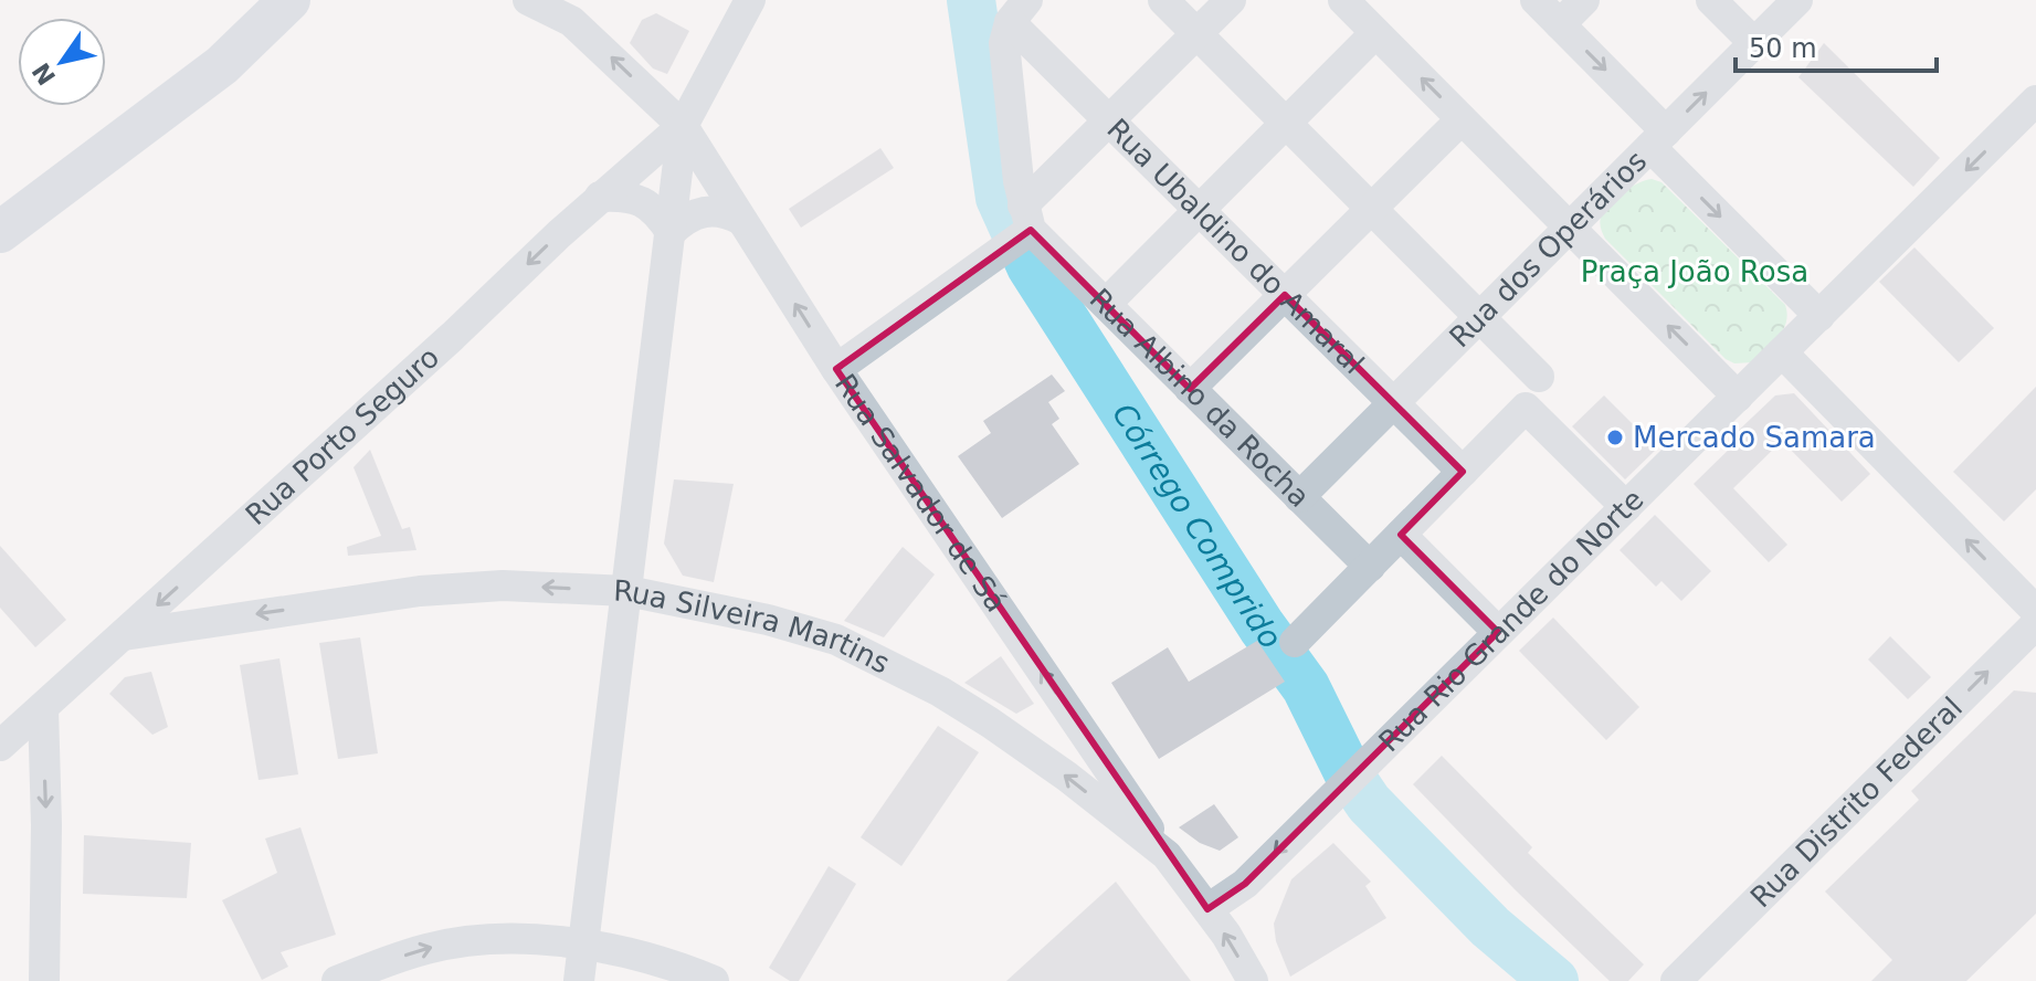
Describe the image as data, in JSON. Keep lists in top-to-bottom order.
{
  "streets": {
    "street": [
      "Rua Ubaldino do Amaral",
      "Rua dos Operários",
      "Rua Albino da Rocha",
      "Rua Porto Seguro",
      "Rua Salvador de Sá",
      "Rua Rio Grande do Norte",
      "Rua Silveira Martins",
      "Rua Distrito Federal"
    ]
  },
  "crossings": [
    ["Rua Ubaldino do Amaral", "Rua dos Operários"],
    ["Rua dos Operários", "Rua Albino da Rocha"],
    ["Rua Porto Seguro", "Rua Salvador de Sá"],
    ["Rua Porto Seguro", "Rua Silveira Martins"],
    ["Rua Salvador de Sá", "Rua Silveira Martins"],
    ["Rua Rio Grande do Norte", "Rua Silveira Martins"]
  ],
  "one_way": [
    "Rua Porto Seguro",
    "Rua Salvador de Sá",
    "Rua Rio Grande do Norte",
    "Rua Silveira Martins",
    "Rua Distrito Federal"
  ],
  "water": ["Córrego Comprido"],
  "parks": ["Praça João Rosa"],
  "places": ["Mercado Samara"],
  "scale_bar": "50 m",
  "north": "bottom left"
}
